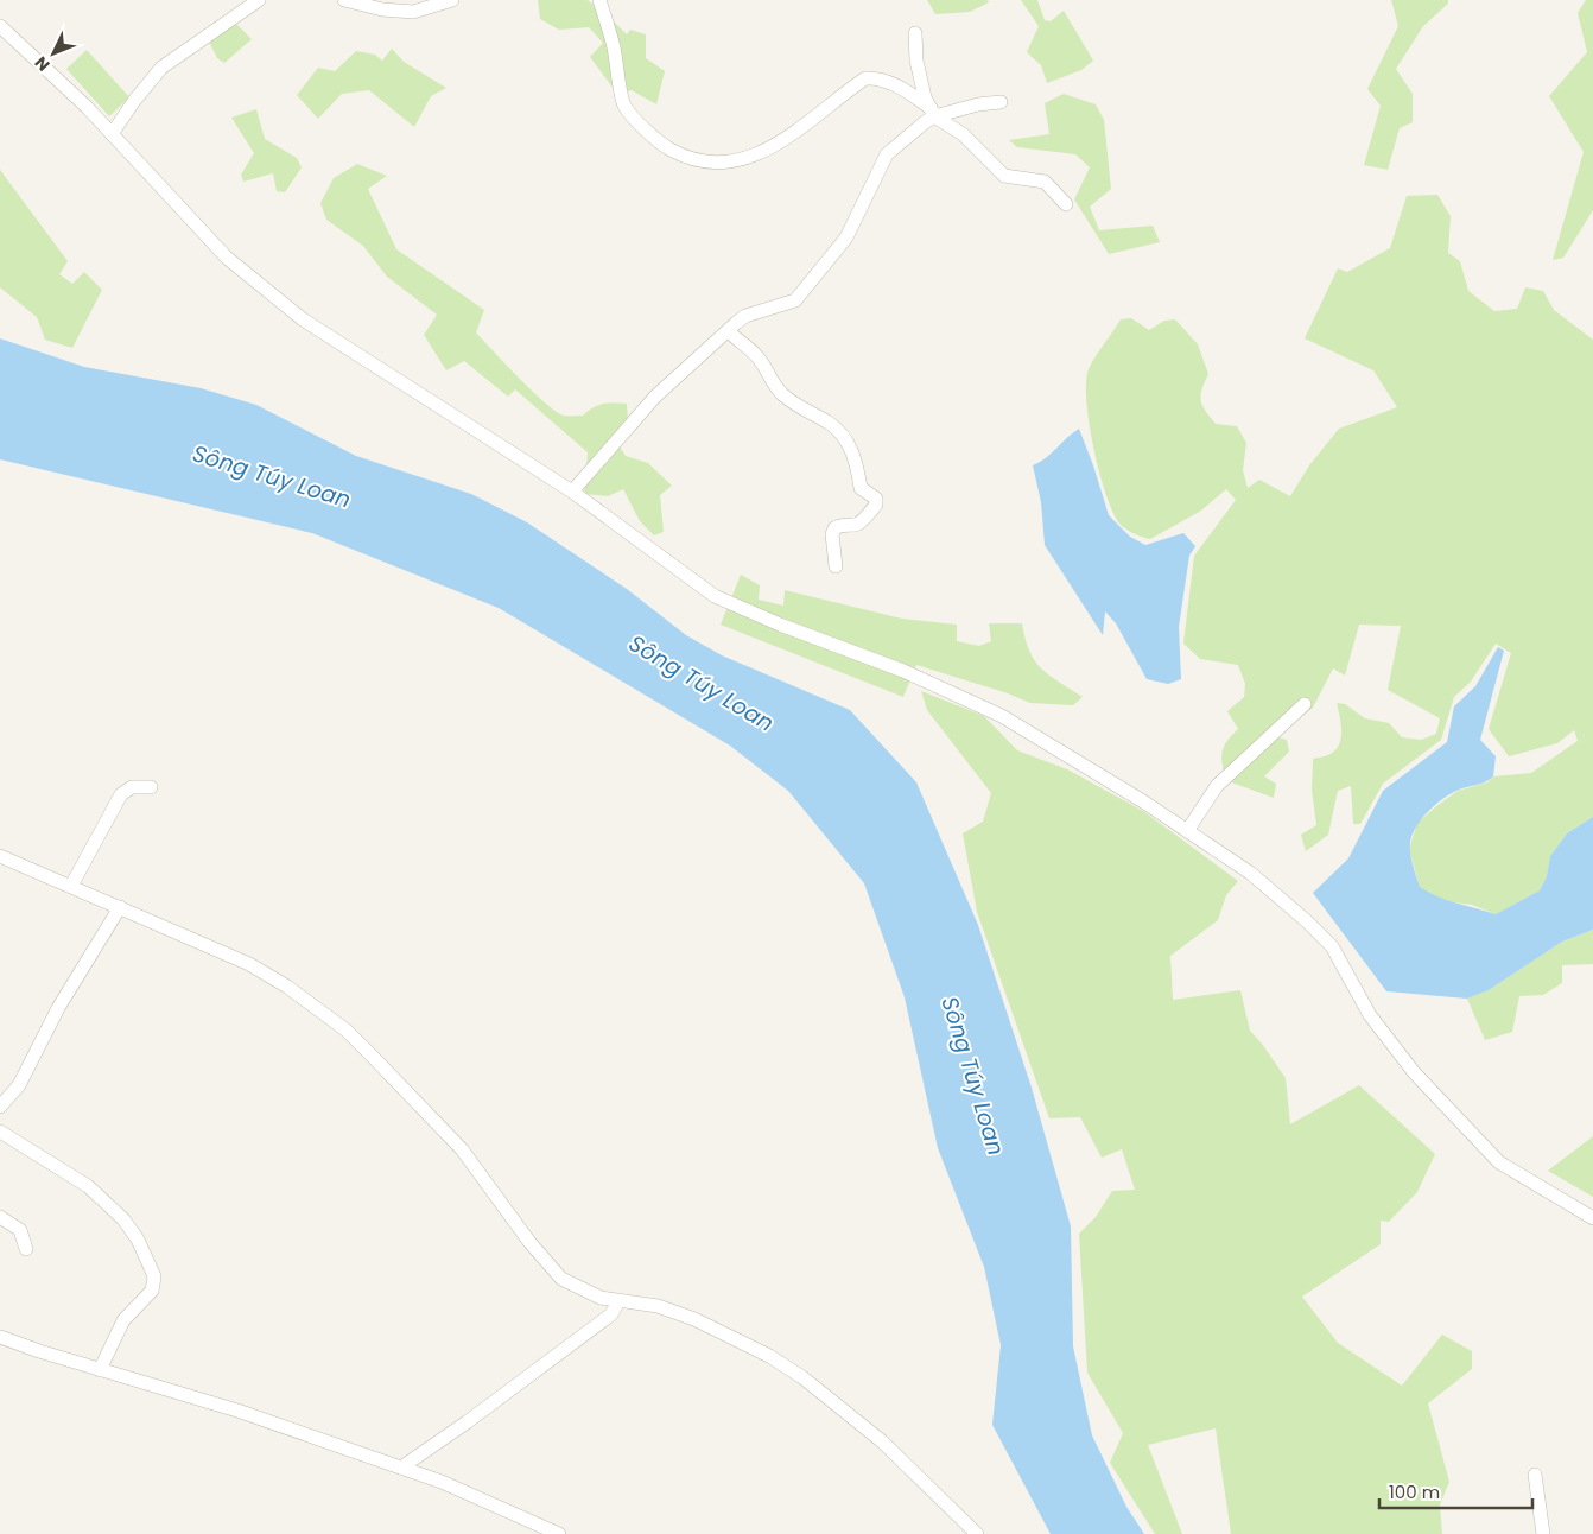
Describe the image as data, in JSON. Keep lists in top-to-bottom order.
{
  "water": ["Sông Túy Loan"],
  "scale_bar": "100 m",
  "north": "bottom left"
}
